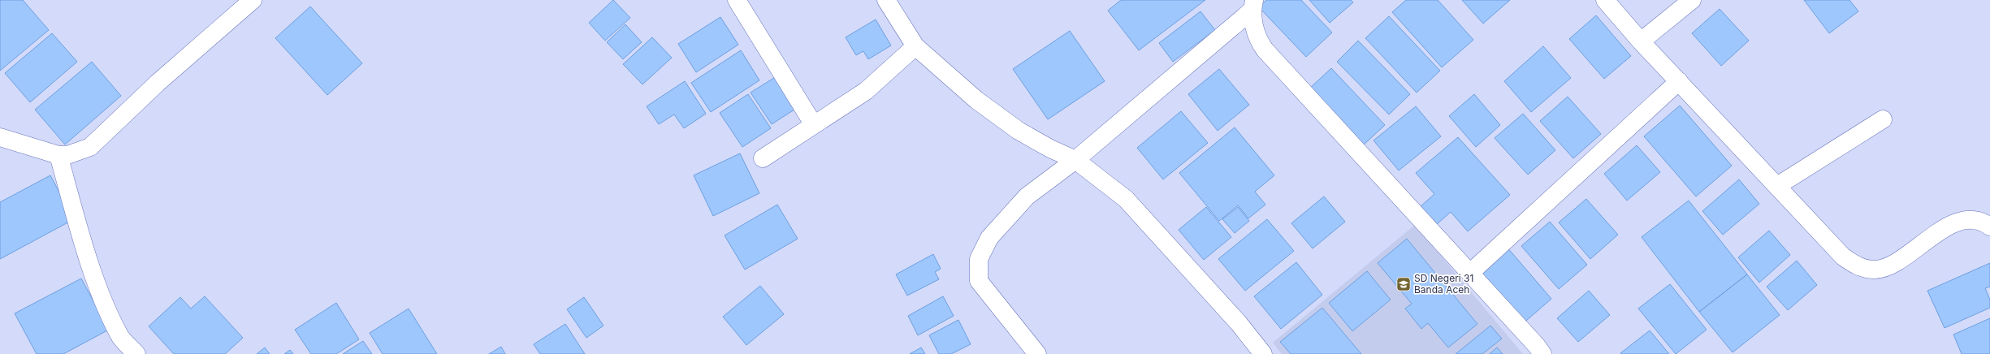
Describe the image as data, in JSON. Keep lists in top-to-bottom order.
{
  "places": {
    "school or university": ["SD Negeri 31 Banda Aceh"]
  }
}
